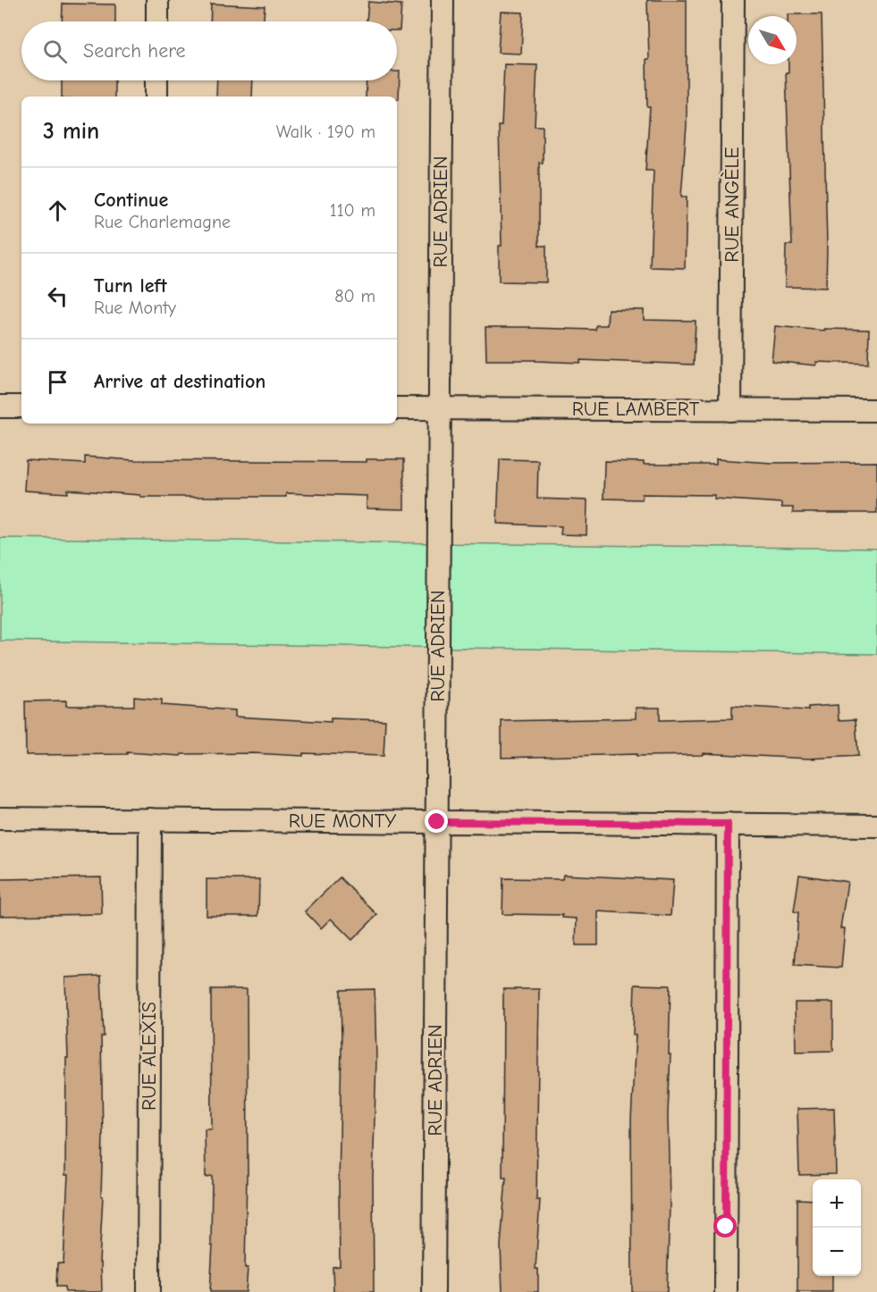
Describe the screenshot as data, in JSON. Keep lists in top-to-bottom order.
{
  "streets": {
    "street": [
      "RUE ANGÈLE",
      "RUE ADRIEN",
      "RUE LAMBERT",
      "RUE MONTY",
      "RUE ALEXIS"
    ]
  },
  "crossings": [
    ["RUE ANGÈLE", "RUE LAMBERT"],
    ["RUE ADRIEN", "RUE LAMBERT"],
    ["RUE ADRIEN", "RUE MONTY"],
    ["RUE MONTY", "RUE ALEXIS"]
  ],
  "north": "bottom right",
  "page": {
    "search": "Search here",
    "heading": ["3 min", "Walk · 190 m"],
    "list": [
      ["Continue", "Rue Charlemagne", "110 m"],
      ["Turn left", "Rue Monty", "80 m"],
      "Arrive at destination"
    ],
    "map_buttons": ["+", "−"]
  }
}
